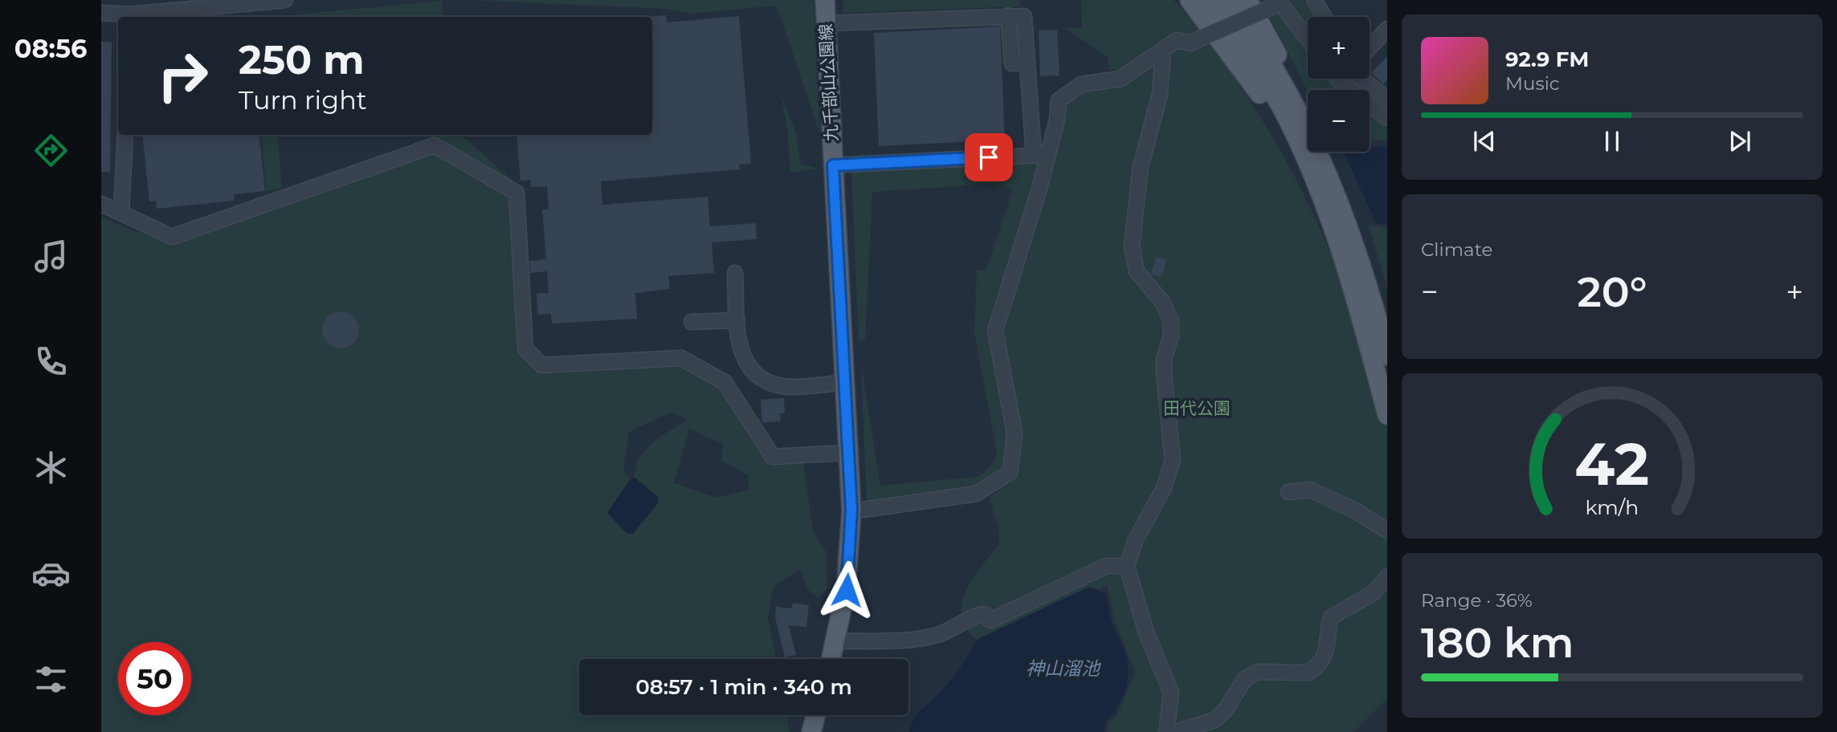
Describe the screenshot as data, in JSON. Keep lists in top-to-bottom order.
{
  "streets": {
    "main road": ["九千部山公園線"]
  },
  "water": ["神山溜池"],
  "parks": ["田代公園"],
  "page": {
    "tabs": "08:56",
    "map_buttons": ["+", "−"],
    "turn": ["250 m", "Turn right"],
    "song": ["92.9 FM", "Music"],
    "tile": [
      "Climate",
      ["Range · 36%", "180 km"]
    ],
    "heat": ["−", "20°", "+"],
    "limit": "50",
    "trip": "08:57 · 1 min · 340 m",
    "gauge": ["42", "km/h"]
  }
}
